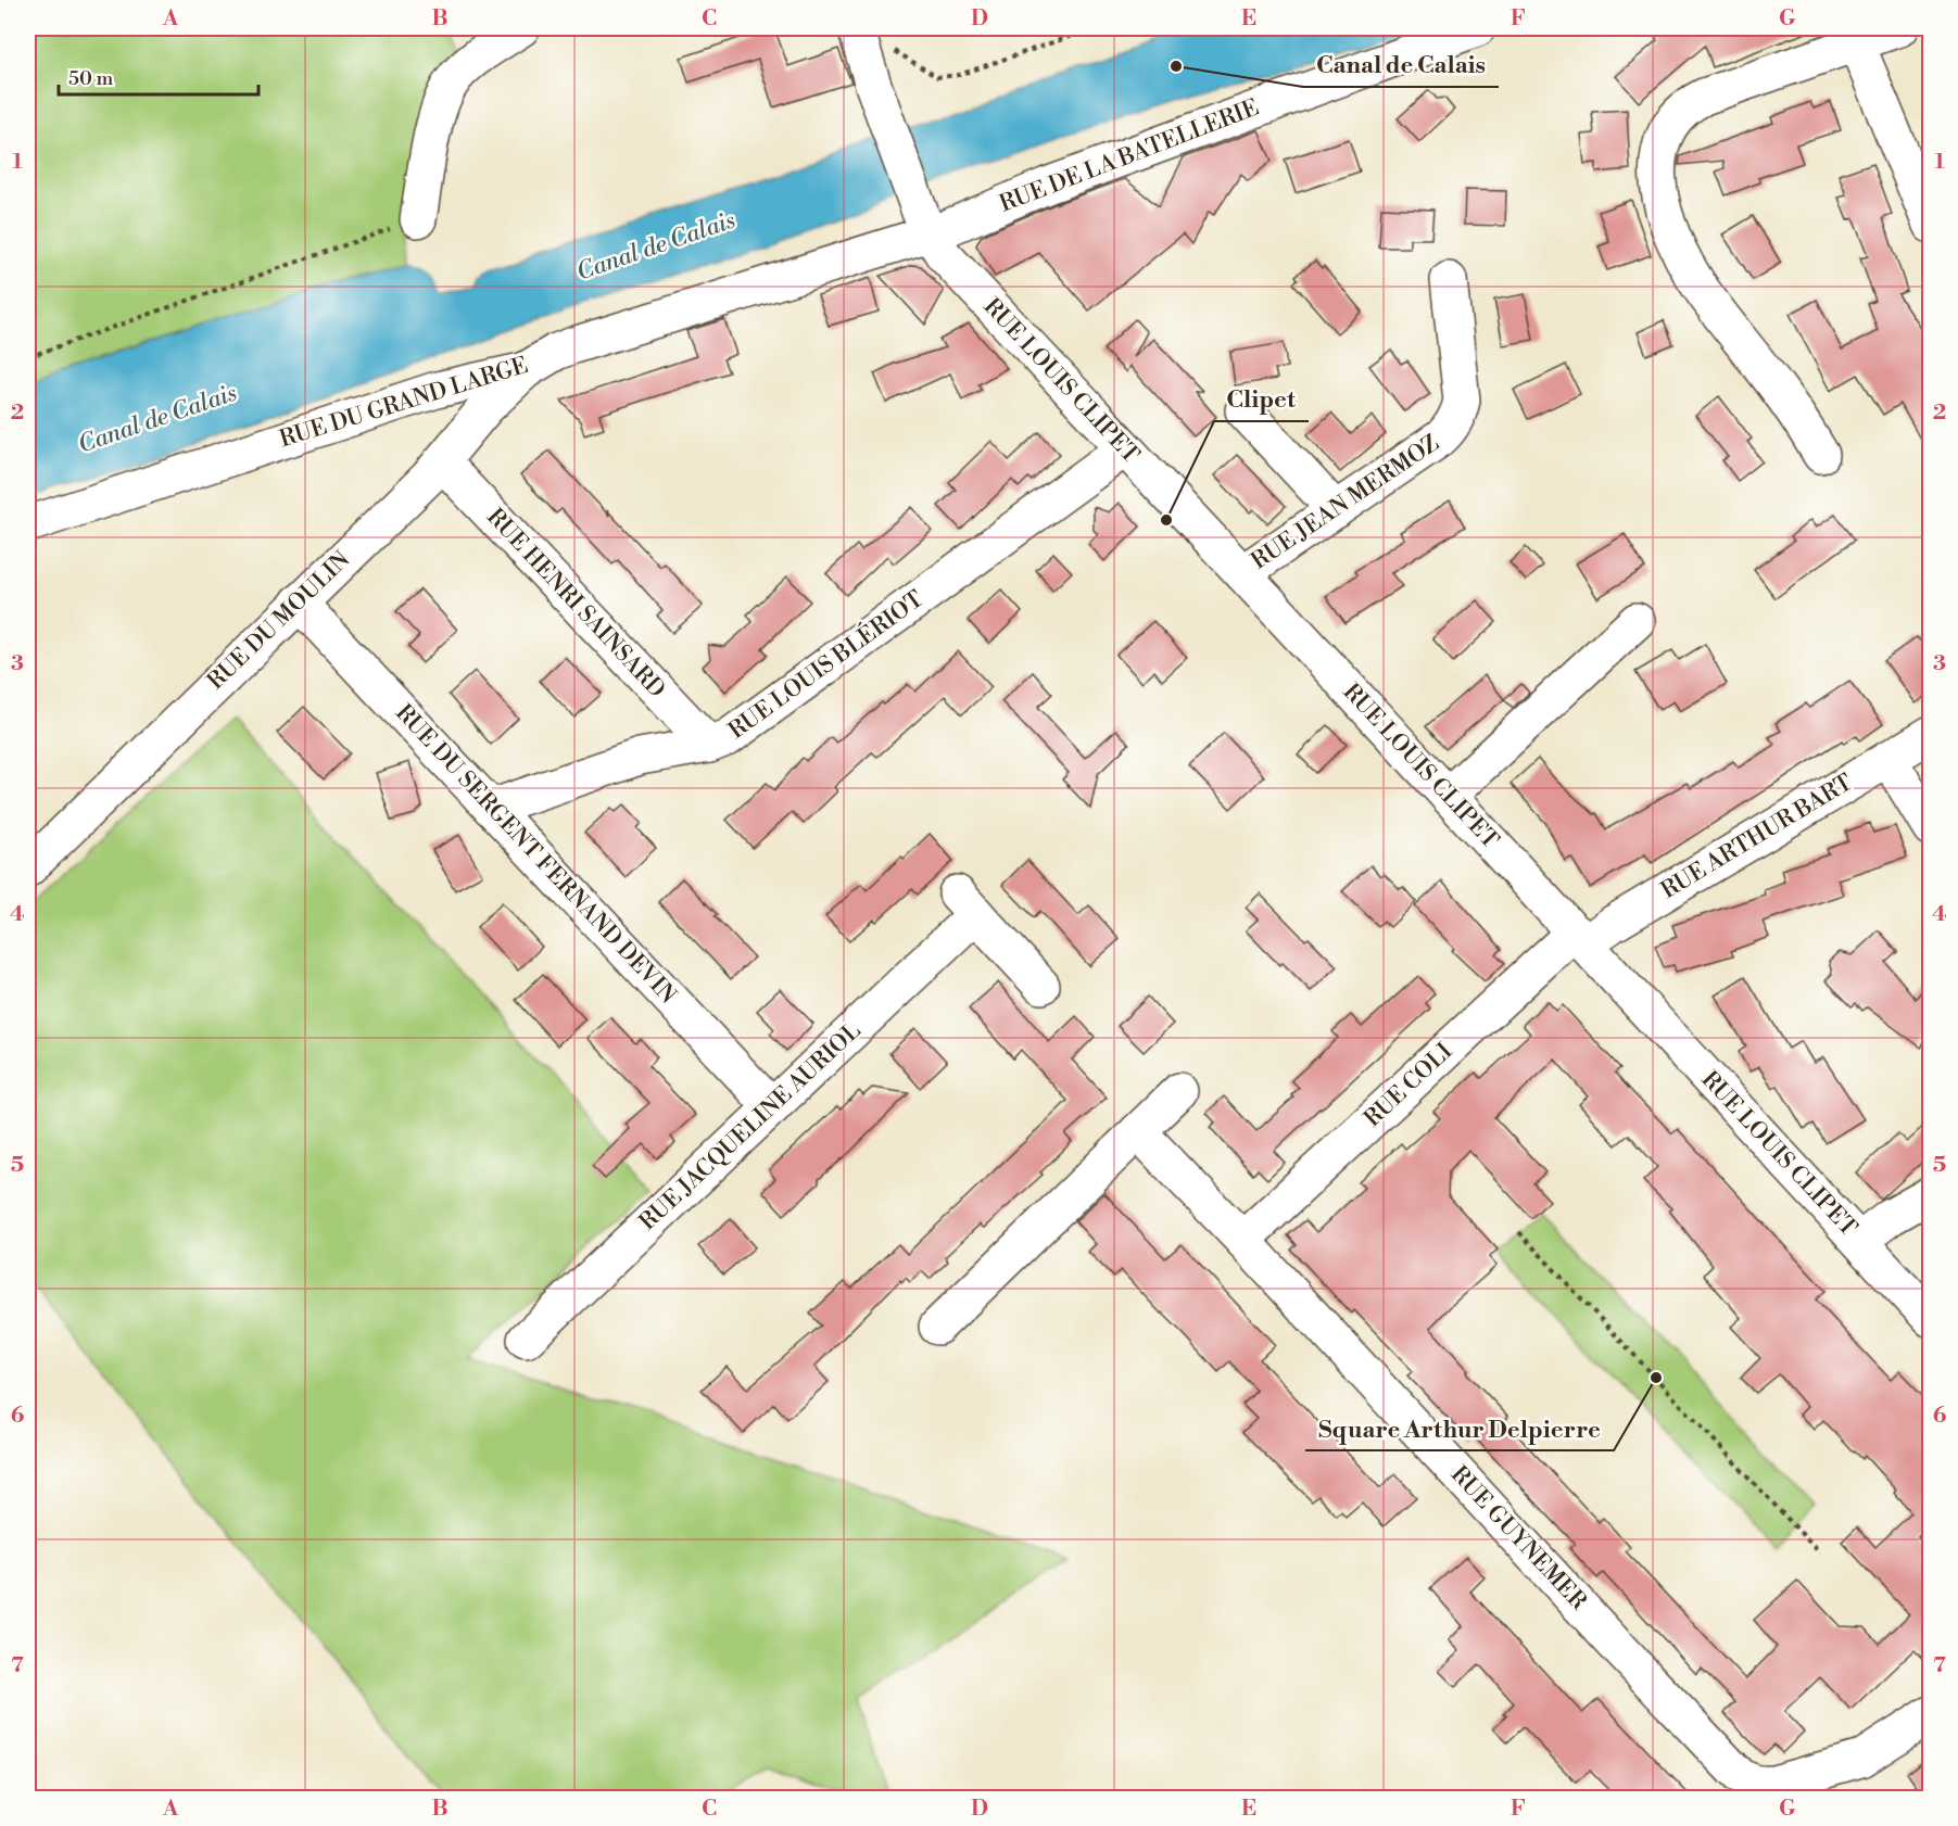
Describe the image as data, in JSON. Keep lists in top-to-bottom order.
{
  "streets": {
    "street": [
      "RUE DE LA BATELLERIE",
      "RUE LOUIS CLIPET",
      "RUE DU GRAND LARGE",
      "RUE JEAN MERMOZ",
      "RUE HENRI SAINSARD",
      "RUE DU MOULIN",
      "RUE LOUIS BLÉRIOT",
      "RUE ARTHUR BART",
      "RUE DU SERGENT FERNAND DEVIN",
      "RUE COLI",
      "RUE JACQUELINE AURIOL",
      "RUE GUYNEMER"
    ]
  },
  "crossings": [
    ["RUE DE LA BATELLERIE", "RUE LOUIS CLIPET"],
    ["RUE DE LA BATELLERIE", "RUE DU GRAND LARGE"],
    ["RUE LOUIS CLIPET", "RUE DU GRAND LARGE"],
    ["RUE LOUIS CLIPET", "RUE JEAN MERMOZ"],
    ["RUE LOUIS CLIPET", "RUE LOUIS BLÉRIOT"],
    ["RUE LOUIS CLIPET", "RUE ARTHUR BART"],
    ["RUE LOUIS CLIPET", "RUE COLI"],
    ["RUE DU GRAND LARGE", "RUE DU MOULIN"],
    ["RUE HENRI SAINSARD", "RUE DU MOULIN"],
    ["RUE HENRI SAINSARD", "RUE LOUIS BLÉRIOT"],
    ["RUE DU MOULIN", "RUE DU SERGENT FERNAND DEVIN"],
    ["RUE LOUIS BLÉRIOT", "RUE DU SERGENT FERNAND DEVIN"],
    ["RUE ARTHUR BART", "RUE COLI"],
    ["RUE DU SERGENT FERNAND DEVIN", "RUE JACQUELINE AURIOL"],
    ["RUE COLI", "RUE GUYNEMER"]
  ],
  "water": ["Canal de Calais"],
  "places": ["Canal de Calais", "Clipet", "Square Arthur Delpierre"],
  "scale_bar": "50 m",
  "grid": {
    "columns": [
      "A",
      "B",
      "C",
      "D",
      "E",
      "F",
      "G"
    ],
    "rows": [
      "1",
      "2",
      "3",
      "4",
      "5",
      "6",
      "7"
    ]
  }
}
